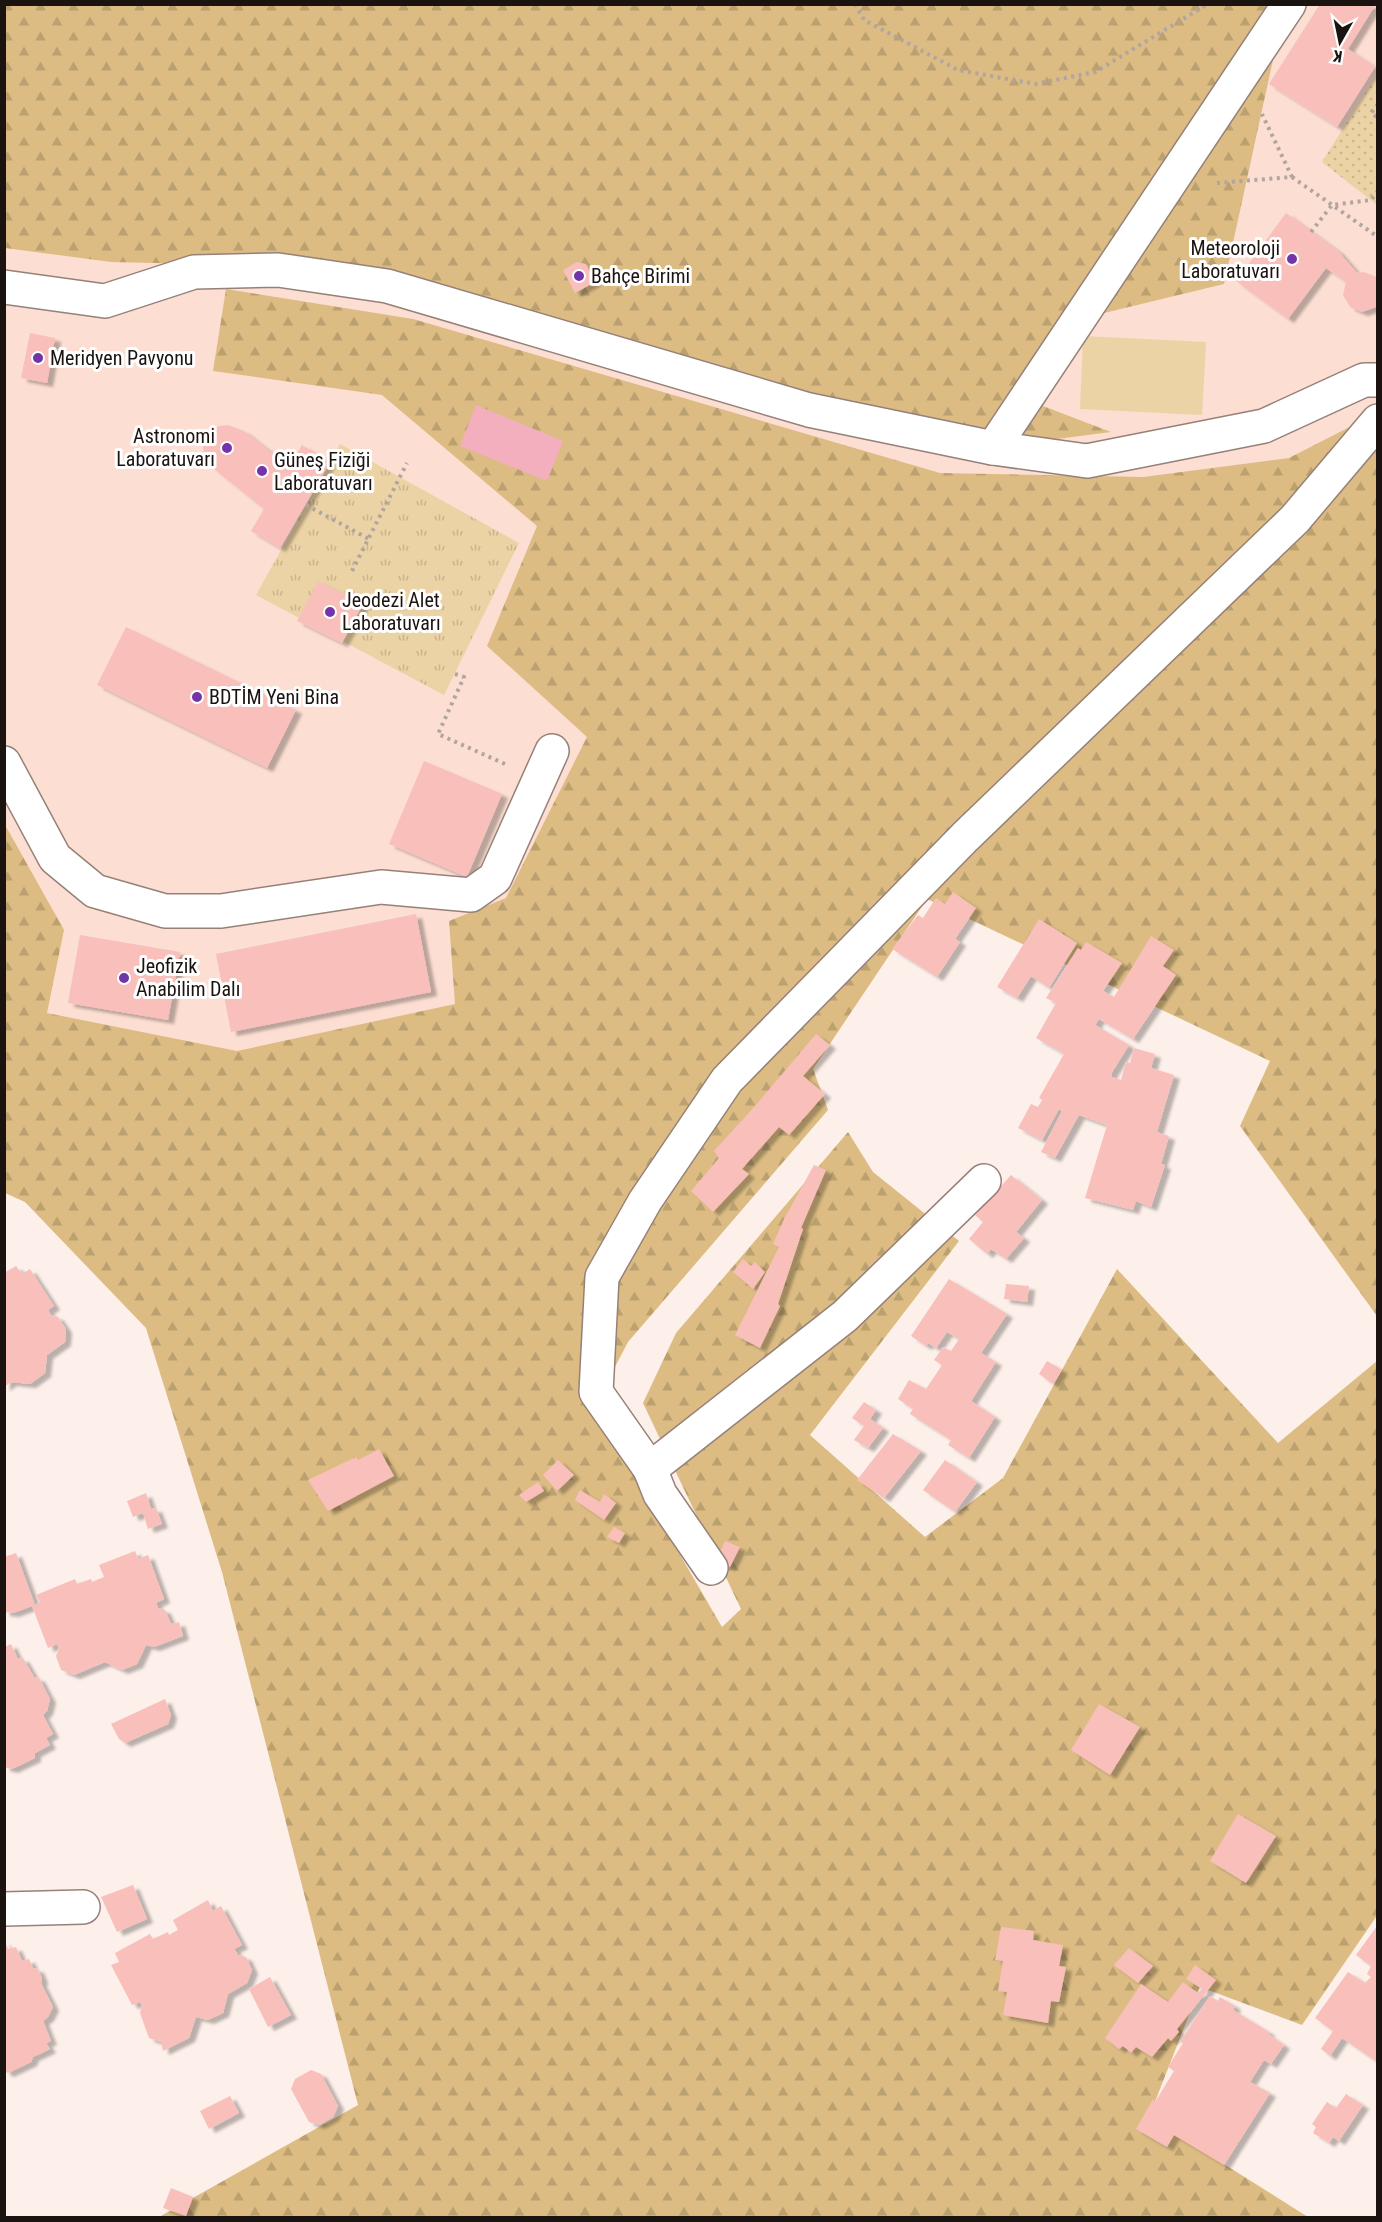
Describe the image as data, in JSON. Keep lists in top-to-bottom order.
{
  "places": [
    "Meteoroloji Laboratuvarı",
    "Bahçe Birimi",
    "Meridyen Pavyonu",
    "Astronomi Laboratuvarı",
    "Güneş Fiziği Laboratuvarı",
    "Jeodezi Alet Laboratuvarı",
    "BDTİM Yeni Bina",
    "Jeofizik Anabilim Dalı"
  ],
  "north": "bottom"
}
